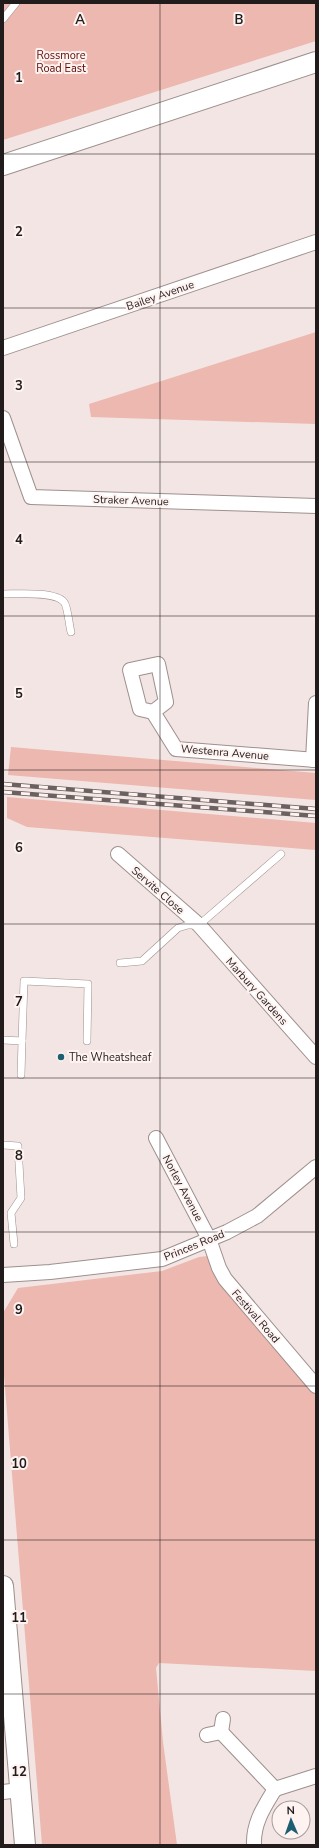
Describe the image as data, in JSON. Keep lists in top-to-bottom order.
{
  "streets": {
    "street": [
      "Bailey Avenue",
      "Straker Avenue",
      "Westenra Avenue",
      "Servite Close",
      "Marbury Gardens",
      "Norley Avenue",
      "Princes Road",
      "Festival Road"
    ]
  },
  "crossings": [
    ["Servite Close", "Marbury Gardens"],
    ["Norley Avenue", "Princes Road"],
    ["Norley Avenue", "Festival Road"],
    ["Princes Road", "Festival Road"]
  ],
  "parks": ["Rossmore Road East"],
  "places": ["The Wheatsheaf"],
  "north": "top",
  "grid": {
    "columns": ["A", "B"],
    "rows": [
      "1",
      "2",
      "3",
      "4",
      "5",
      "6",
      "7",
      "8",
      "9",
      "10",
      "11",
      "12"
    ]
  }
}
